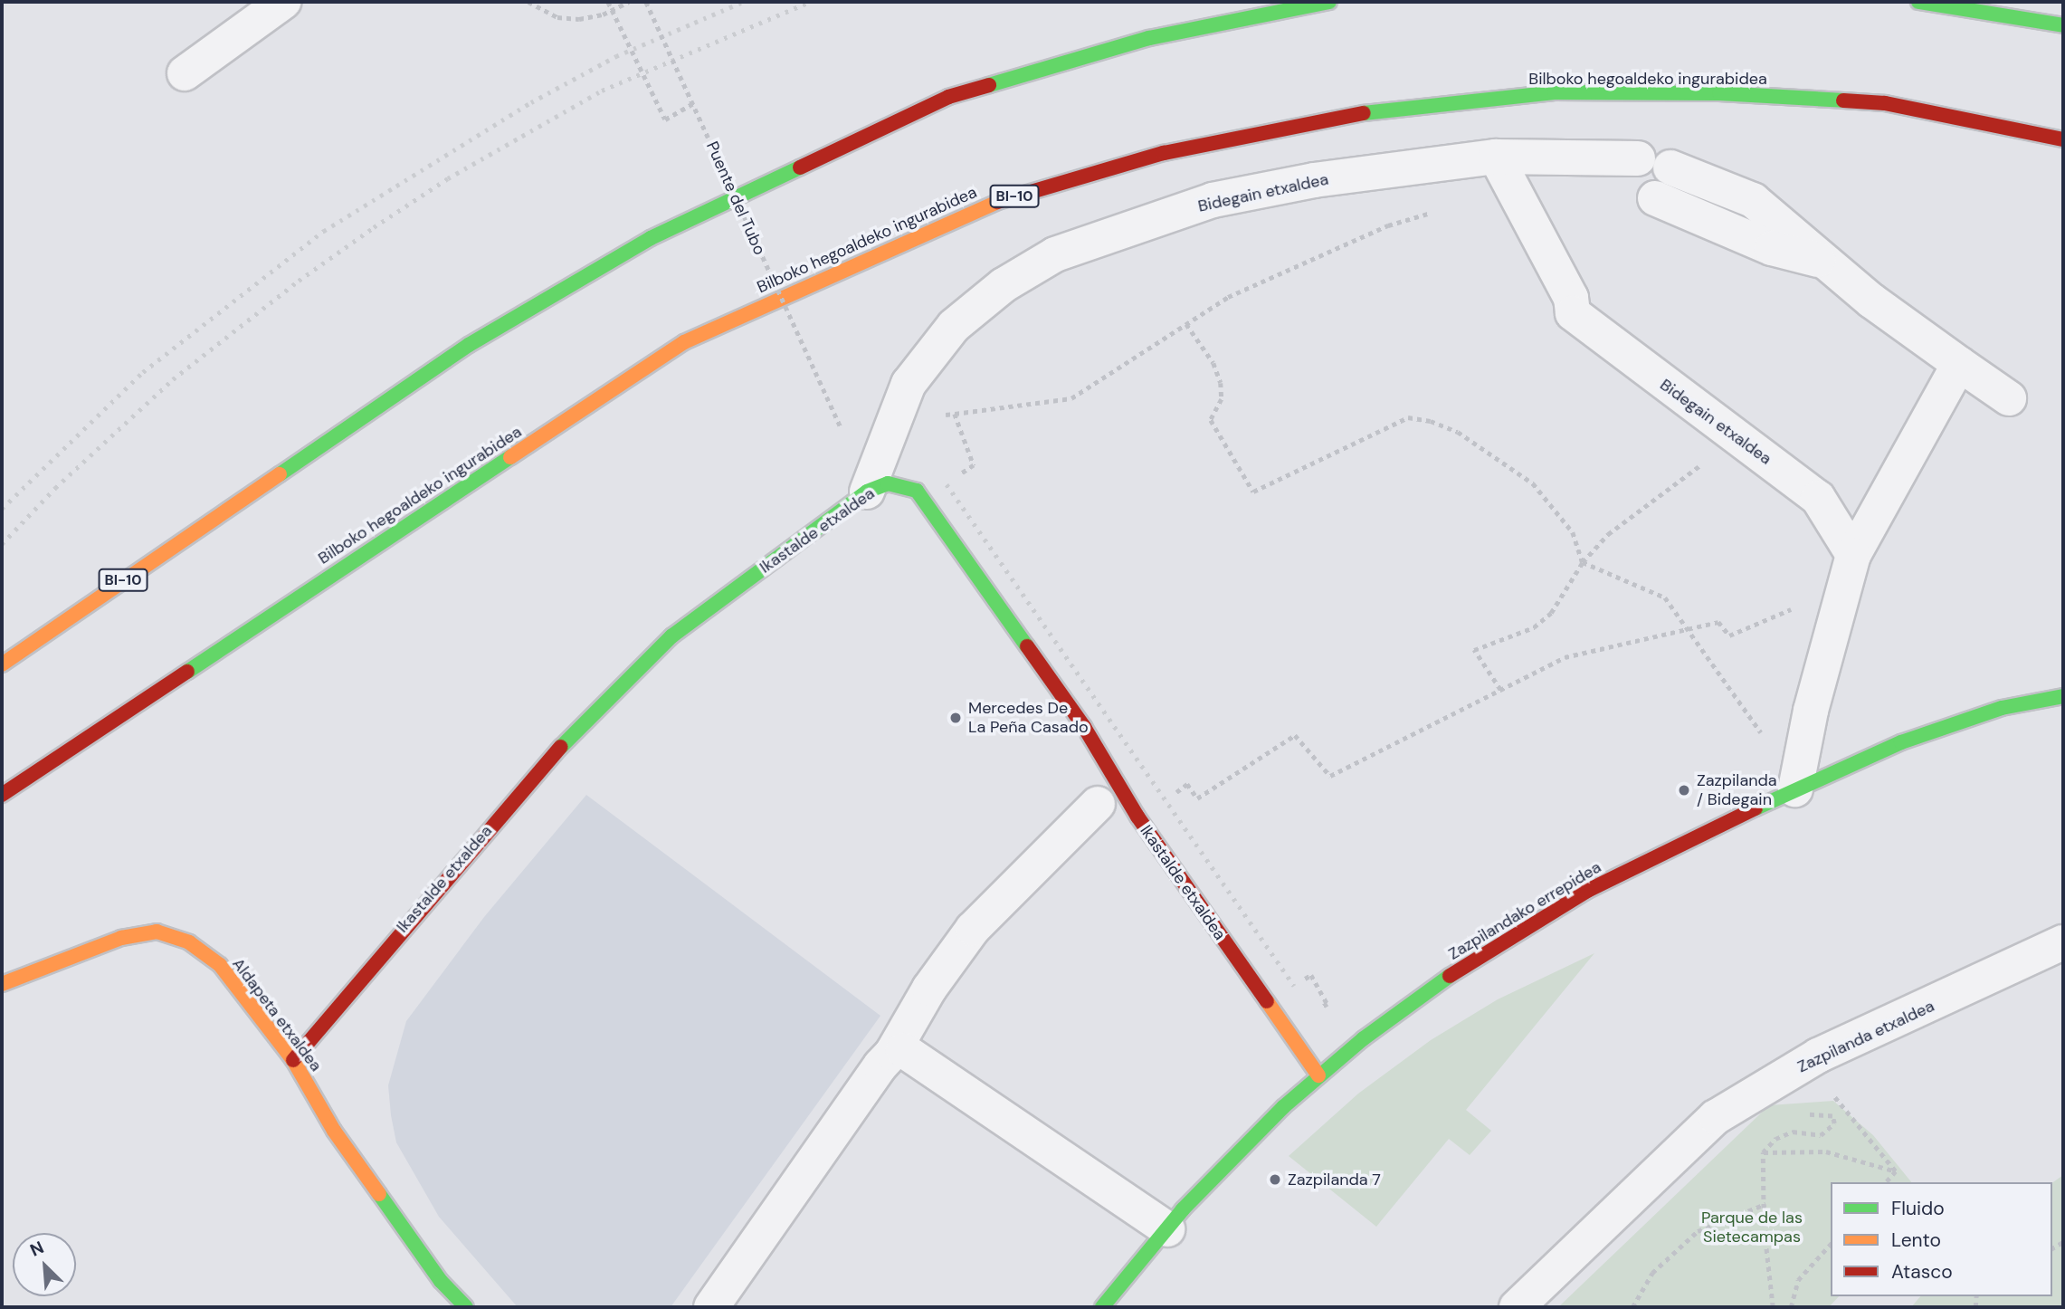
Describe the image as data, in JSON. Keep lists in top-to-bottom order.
{
  "streets": {
    "main road": [
      "Bilboko hegoaldeko ingurabidea",
      "BI-10",
      "Ikastalde etxaldea",
      "Zazpilandako errepidea",
      "Aldapeta etxaldea"
    ],
    "street": ["Bidegain etxaldea", "Zazpilanda etxaldea"],
    "path": ["Puente del Tubo"]
  },
  "crossings": [
    ["Bidegain etxaldea", "Ikastalde etxaldea"],
    ["Ikastalde etxaldea", "Zazpilandako errepidea"],
    ["Ikastalde etxaldea", "Aldapeta etxaldea"]
  ],
  "parks": ["Parque de las Sietecampas"],
  "places": ["Mercedes De La Peña Casado", "Zazpilanda / Bidegain", "Zazpilanda 7"],
  "legend": ["Fluido", "Lento", "Atasco"],
  "north": "top left"
}
